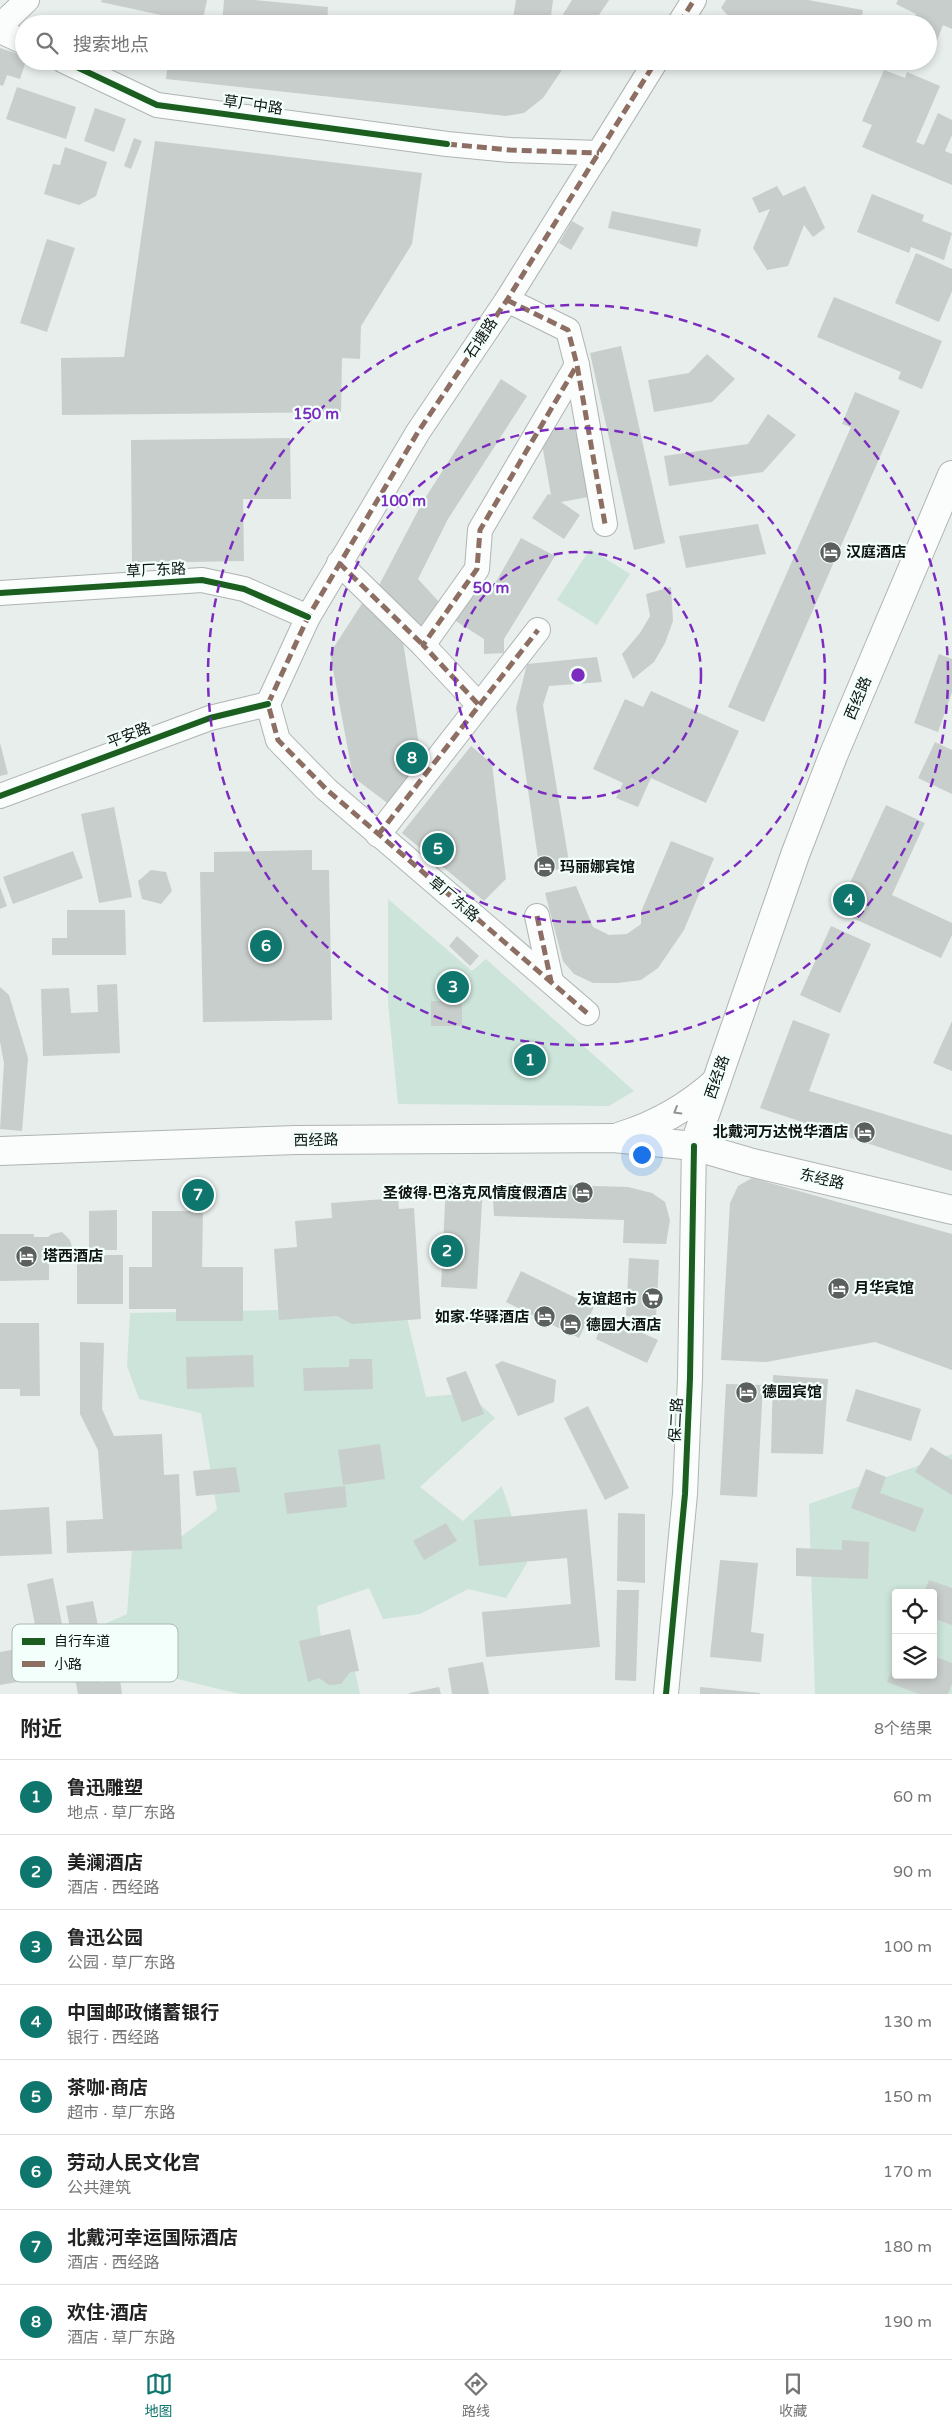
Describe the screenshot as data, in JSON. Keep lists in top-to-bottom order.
{
  "streets": {
    "main road": ["西经路", "东经路"],
    "street": [
      "草厂中路",
      "石塘路",
      "草厂东路",
      "平安路",
      "保二路"
    ]
  },
  "crossings": [
    ["草厂中路", "石塘路"],
    ["石塘路", "草厂东路"],
    ["草厂东路", "平安路"],
    ["西经路", "东经路"],
    ["西经路", "保二路"],
    ["东经路", "保二路"]
  ],
  "places": {
    "hotel": [
      "汉庭酒店",
      "玛丽娜宾馆",
      "北戴河万达悦华酒店",
      "圣彼得·巴洛克风情度假酒店",
      "塔西酒店",
      "月华宾馆",
      "如家·华驿酒店",
      "德园大酒店",
      "德园宾馆"
    ],
    "supermarket": ["友谊超市"]
  },
  "legend": ["自行车道", "小路"],
  "page": {
    "search": "搜索地点",
    "pins": [
      "8",
      "5",
      "4",
      "6",
      "3",
      "1",
      "7",
      "2"
    ],
    "heading": ["附近", "8个结果"],
    "list": [
      {
        "mark": "1",
        "name": "鲁迅雕塑",
        "note": "地点 · 草厂东路",
        "value": "60 m"
      },
      {
        "mark": "2",
        "name": "美澜酒店",
        "note": "酒店 · 西经路",
        "value": "90 m"
      },
      {
        "mark": "3",
        "name": "鲁迅公园",
        "note": "公园 · 草厂东路",
        "value": "100 m"
      },
      {
        "mark": "4",
        "name": "中国邮政储蓄银行",
        "note": "银行 · 西经路",
        "value": "130 m"
      },
      {
        "mark": "5",
        "name": "茶咖·商店",
        "note": "超市 · 草厂东路",
        "value": "150 m"
      },
      {
        "mark": "6",
        "name": "劳动人民文化宫",
        "note": "公共建筑",
        "value": "170 m"
      },
      {
        "mark": "7",
        "name": "北戴河幸运国际酒店",
        "note": "酒店 · 西经路",
        "value": "180 m"
      },
      {
        "mark": "8",
        "name": "欢住·酒店",
        "note": "酒店 · 草厂东路",
        "value": "190 m"
      }
    ],
    "nav": ["地图", "路线", "收藏"]
  },
  "rings": ["150 m", "100 m", "50 m"]
}
